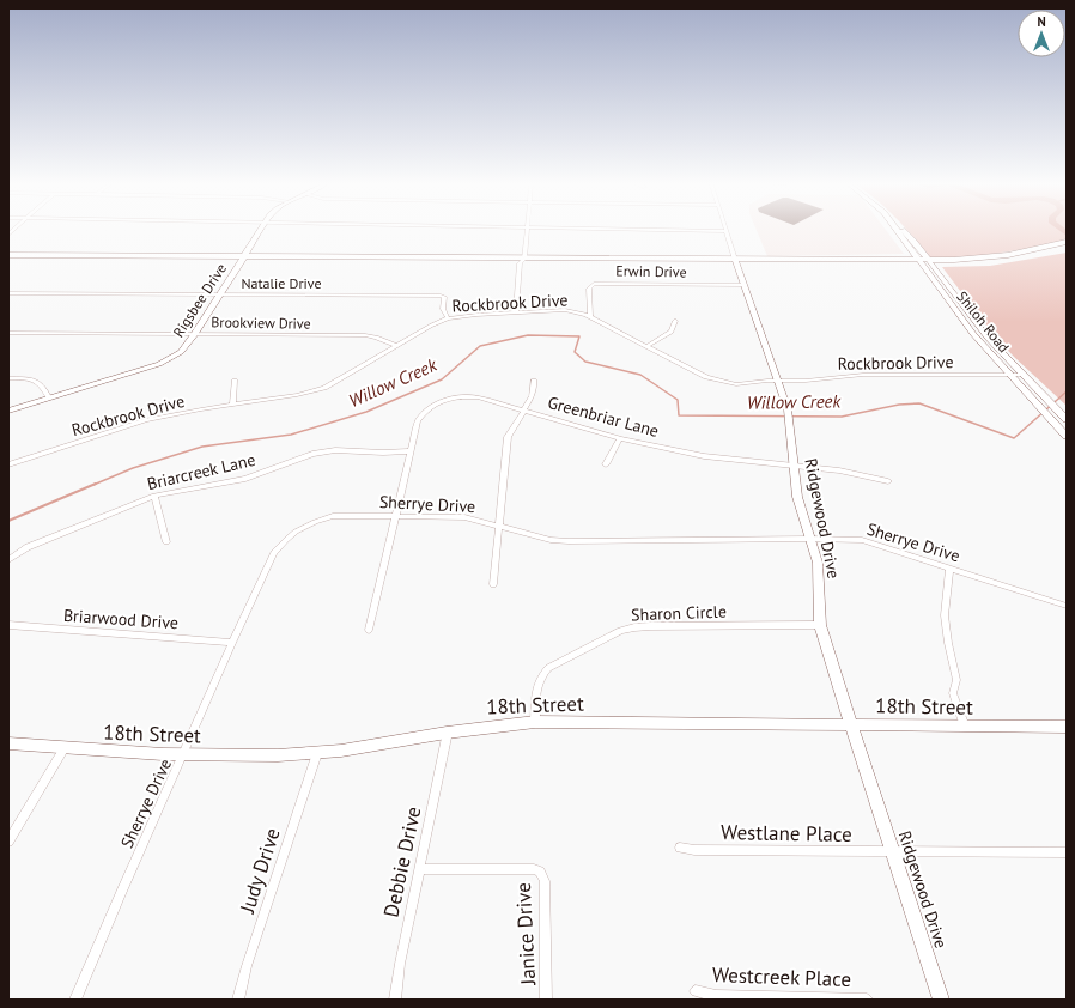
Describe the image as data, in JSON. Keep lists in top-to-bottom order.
{
  "streets": {
    "main road": [
      "Rigsbee Drive",
      "Shiloh Road",
      "Ridgewood Drive",
      "18th Street"
    ],
    "street": [
      "Erwin Drive",
      "Natalie Drive",
      "Rockbrook Drive",
      "Brookview Drive",
      "Greenbriar Lane",
      "Briarcreek Lane",
      "Sherrye Drive",
      "Sharon Circle",
      "Briarwood Drive",
      "Westlane Place",
      "Debbie Drive",
      "Judy Drive",
      "Janice Drive",
      "Westcreek Place"
    ]
  },
  "crossings": [
    ["Erwin Drive", "Rockbrook Drive"],
    ["Erwin Drive", "Ridgewood Drive"],
    ["Natalie Drive", "Rigsbee Drive"],
    ["Natalie Drive", "Rockbrook Drive"],
    ["Rigsbee Drive", "Brookview Drive"],
    ["Rockbrook Drive", "Shiloh Road"],
    ["Rockbrook Drive", "Brookview Drive"],
    ["Rockbrook Drive", "Ridgewood Drive"],
    ["Greenbriar Lane", "Briarcreek Lane"],
    ["Greenbriar Lane", "Sherrye Drive"],
    ["Greenbriar Lane", "Ridgewood Drive"],
    ["Sherrye Drive", "Ridgewood Drive"],
    ["Sherrye Drive", "Briarwood Drive"],
    ["Sherrye Drive", "18th Street"],
    ["Ridgewood Drive", "Sharon Circle"],
    ["Ridgewood Drive", "18th Street"],
    ["Ridgewood Drive", "Westlane Place"],
    ["Sharon Circle", "18th Street"],
    ["18th Street", "Debbie Drive"],
    ["18th Street", "Judy Drive"],
    ["Debbie Drive", "Janice Drive"]
  ],
  "water": ["Willow Creek"],
  "north": "top"
}
